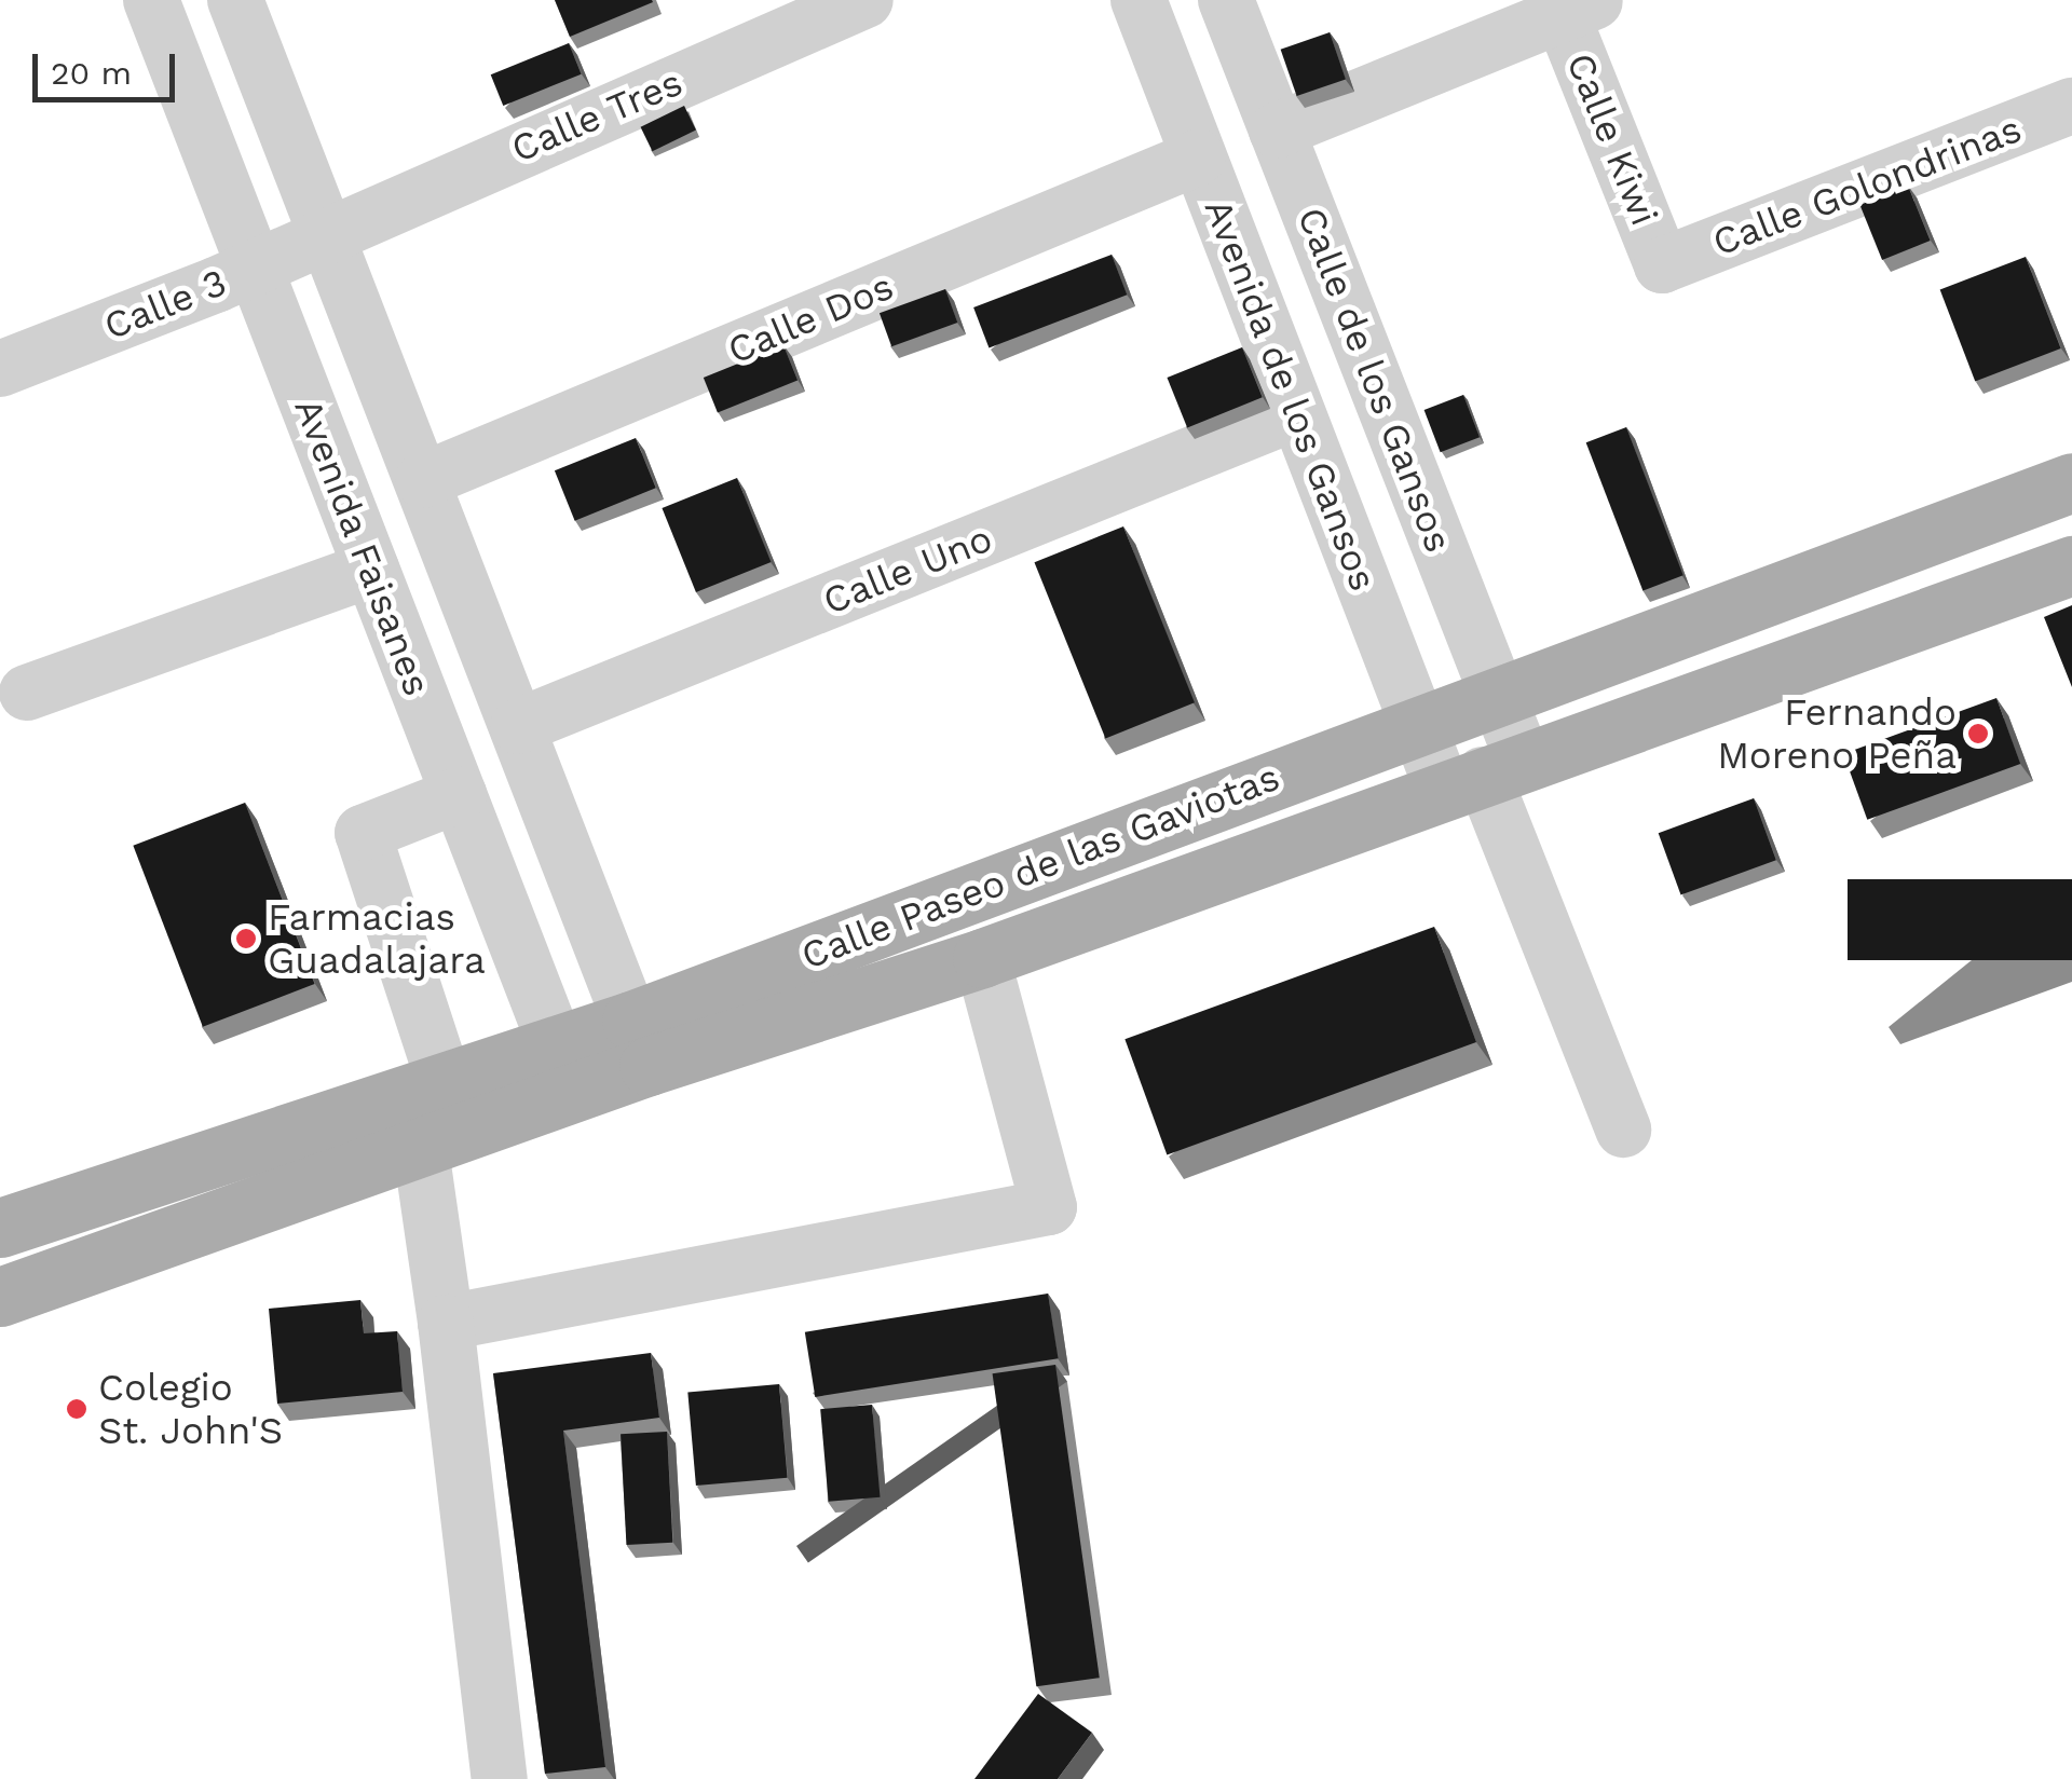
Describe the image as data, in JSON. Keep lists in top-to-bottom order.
{
  "streets": {
    "main road": ["Calle Paseo de las Gaviotas"],
    "street": [
      "Calle Tres",
      "Calle Kiwi",
      "Calle Golondrinas",
      "Calle 3",
      "Calle Dos",
      "Calle de los Gansos",
      "Avenida de los Gansos",
      "Avenida Faisanes",
      "Calle Uno"
    ]
  },
  "crossings": [
    ["Calle Tres", "Calle 3"],
    ["Calle Kiwi", "Calle Golondrinas"],
    ["Calle 3", "Avenida Faisanes"],
    ["Calle Dos", "Avenida de los Gansos"],
    ["Calle de los Gansos", "Avenida de los Gansos"],
    ["Calle de los Gansos", "Calle Paseo de las Gaviotas"],
    ["Avenida de los Gansos", "Calle Uno"],
    ["Avenida de los Gansos", "Calle Paseo de las Gaviotas"],
    ["Avenida Faisanes", "Calle Paseo de las Gaviotas"]
  ],
  "places": ["Fernando Moreno Peña", "Farmacias Guadalajara", "Colegio St. John'S"],
  "scale_bar": "20 m"
}
